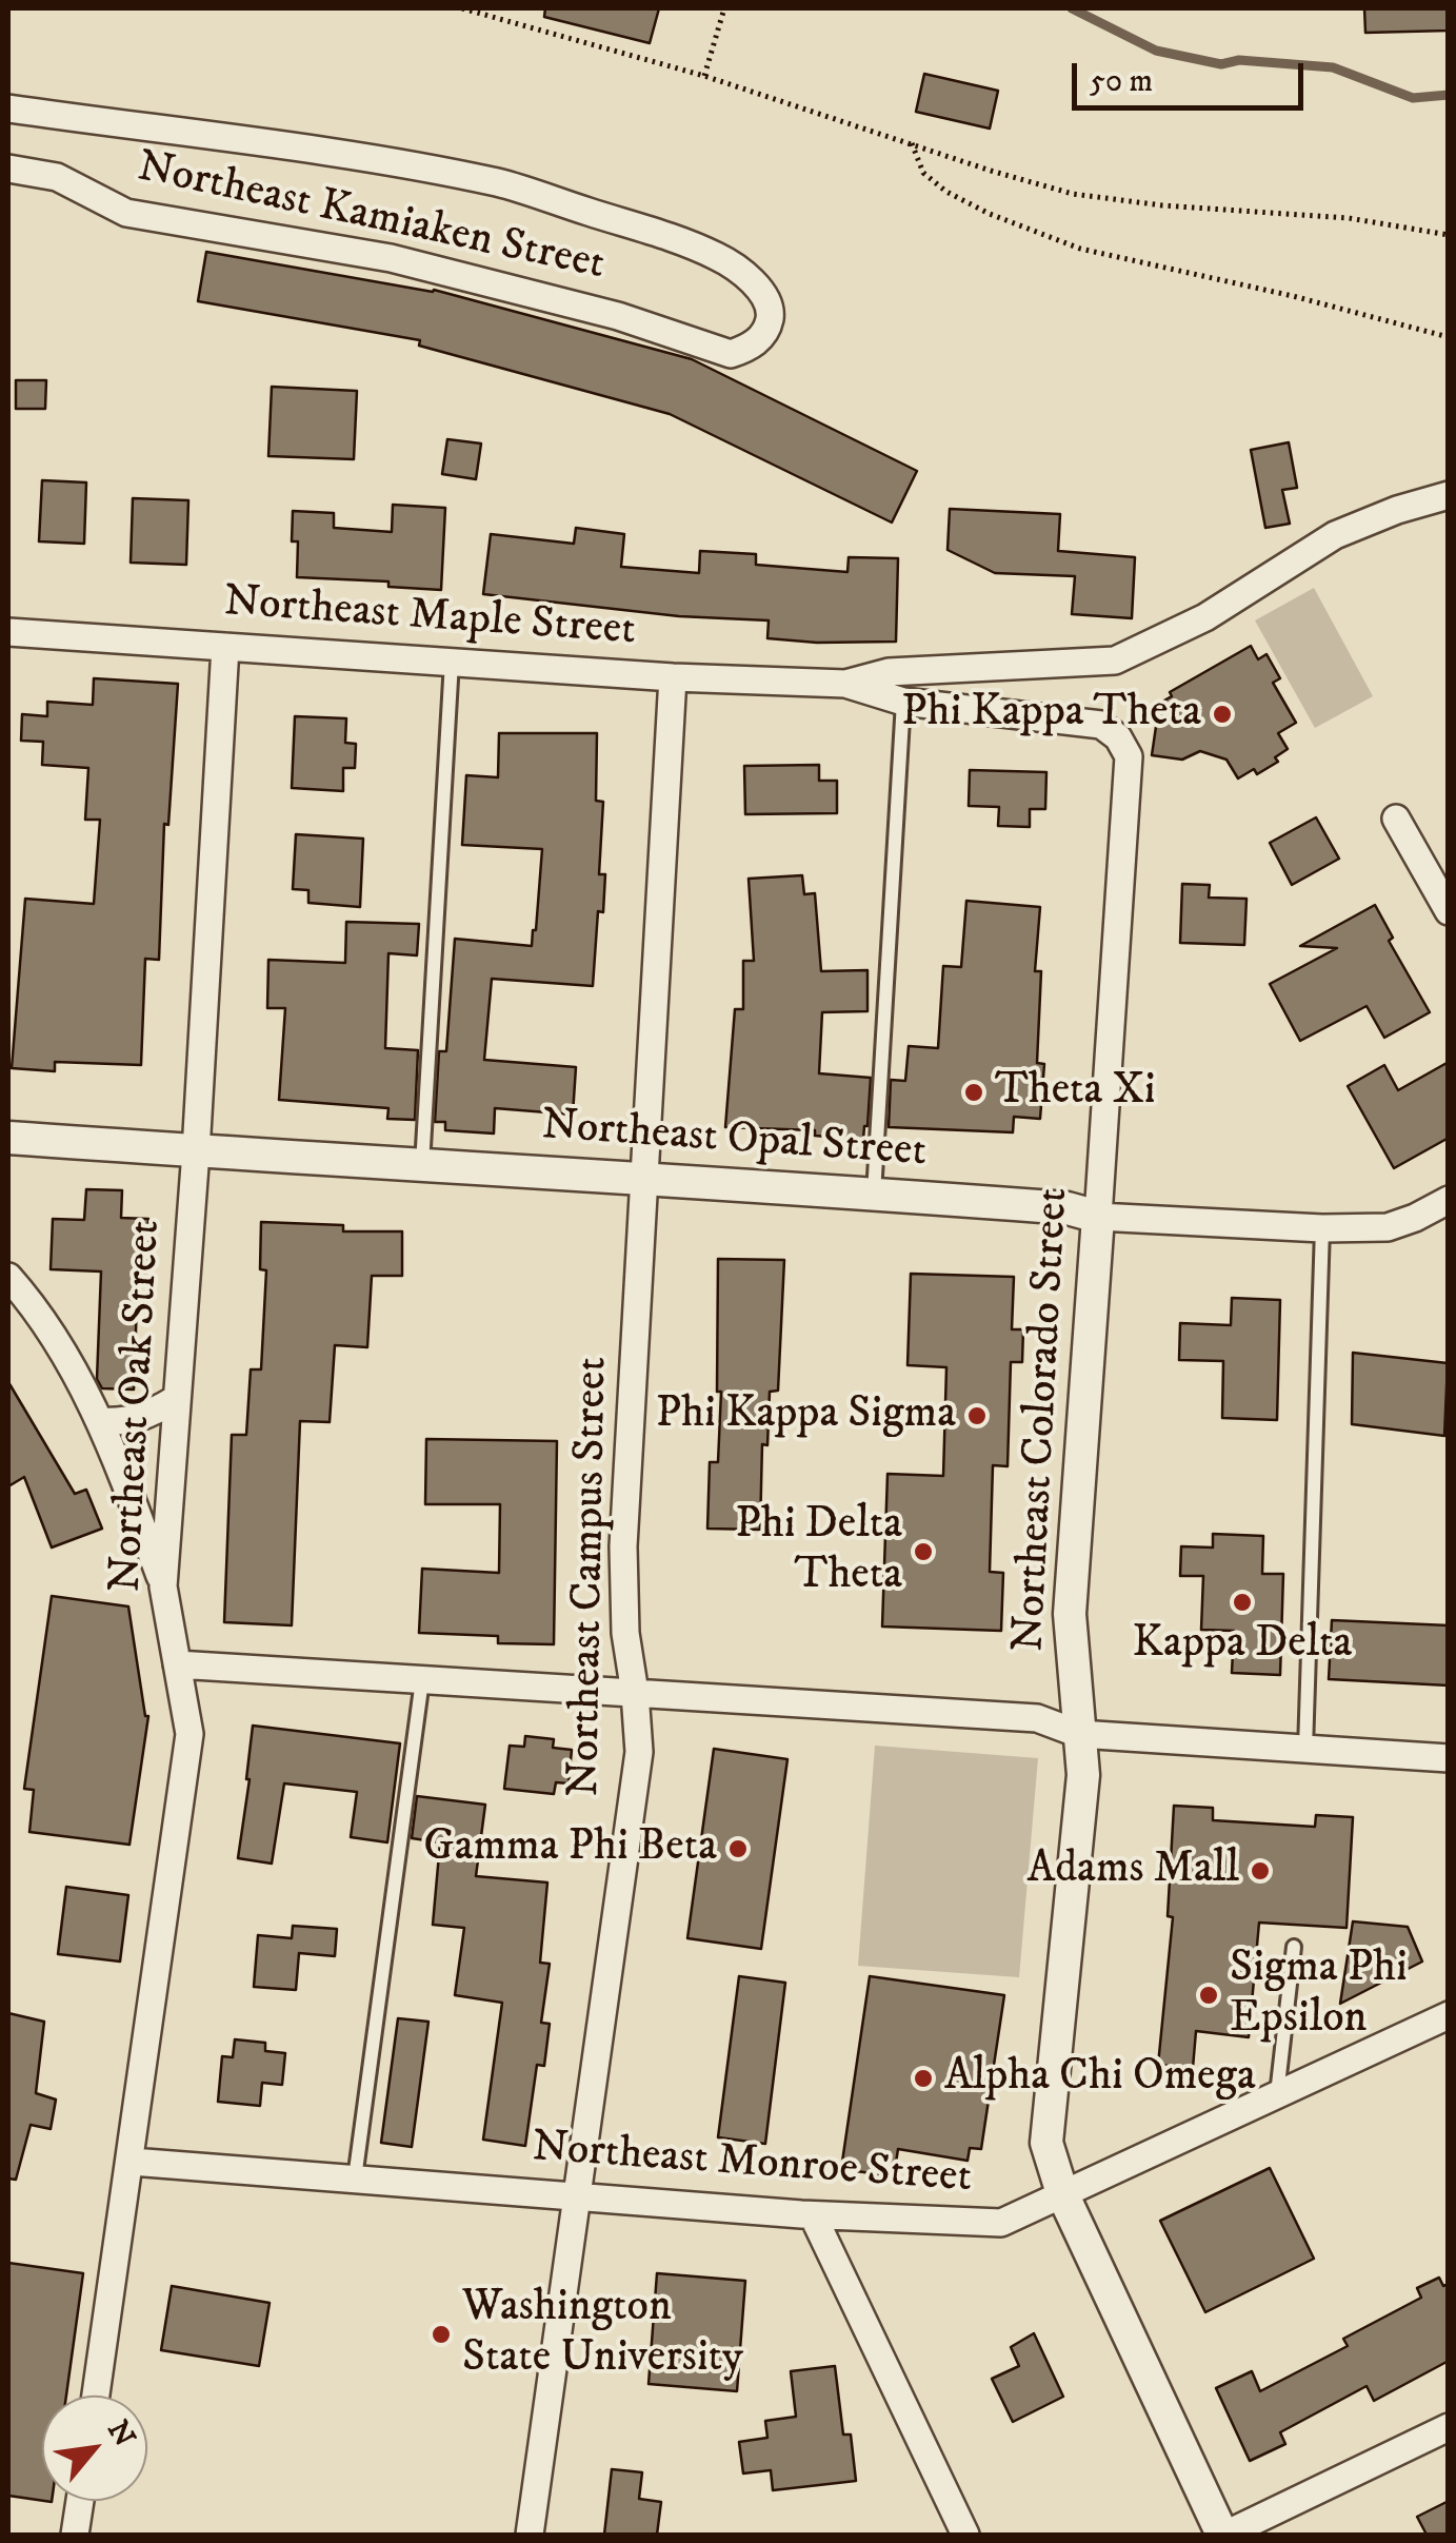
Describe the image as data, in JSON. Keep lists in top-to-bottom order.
{
  "streets": {
    "street": [
      "Northeast Kamiaken Street",
      "Northeast Maple Street",
      "Northeast Opal Street",
      "Northeast Oak Street",
      "Northeast Colorado Street",
      "Northeast Campus Street",
      "Northeast Monroe Street"
    ]
  },
  "crossings": [
    ["Northeast Maple Street", "Northeast Oak Street"],
    ["Northeast Maple Street", "Northeast Colorado Street"],
    ["Northeast Maple Street", "Northeast Campus Street"],
    ["Northeast Opal Street", "Northeast Oak Street"],
    ["Northeast Opal Street", "Northeast Colorado Street"],
    ["Northeast Opal Street", "Northeast Campus Street"],
    ["Northeast Oak Street", "Northeast Monroe Street"],
    ["Northeast Colorado Street", "Northeast Monroe Street"],
    ["Northeast Campus Street", "Northeast Monroe Street"]
  ],
  "places": [
    "Phi Kappa Theta",
    "Theta Xi",
    "Phi Kappa Sigma",
    "Phi Delta Theta",
    "Kappa Delta",
    "Gamma Phi Beta",
    "Adams Mall",
    "Sigma Phi Epsilon",
    "Alpha Chi Omega",
    "Washington State University"
  ],
  "scale_bar": "50 m",
  "north": "top right"
}
